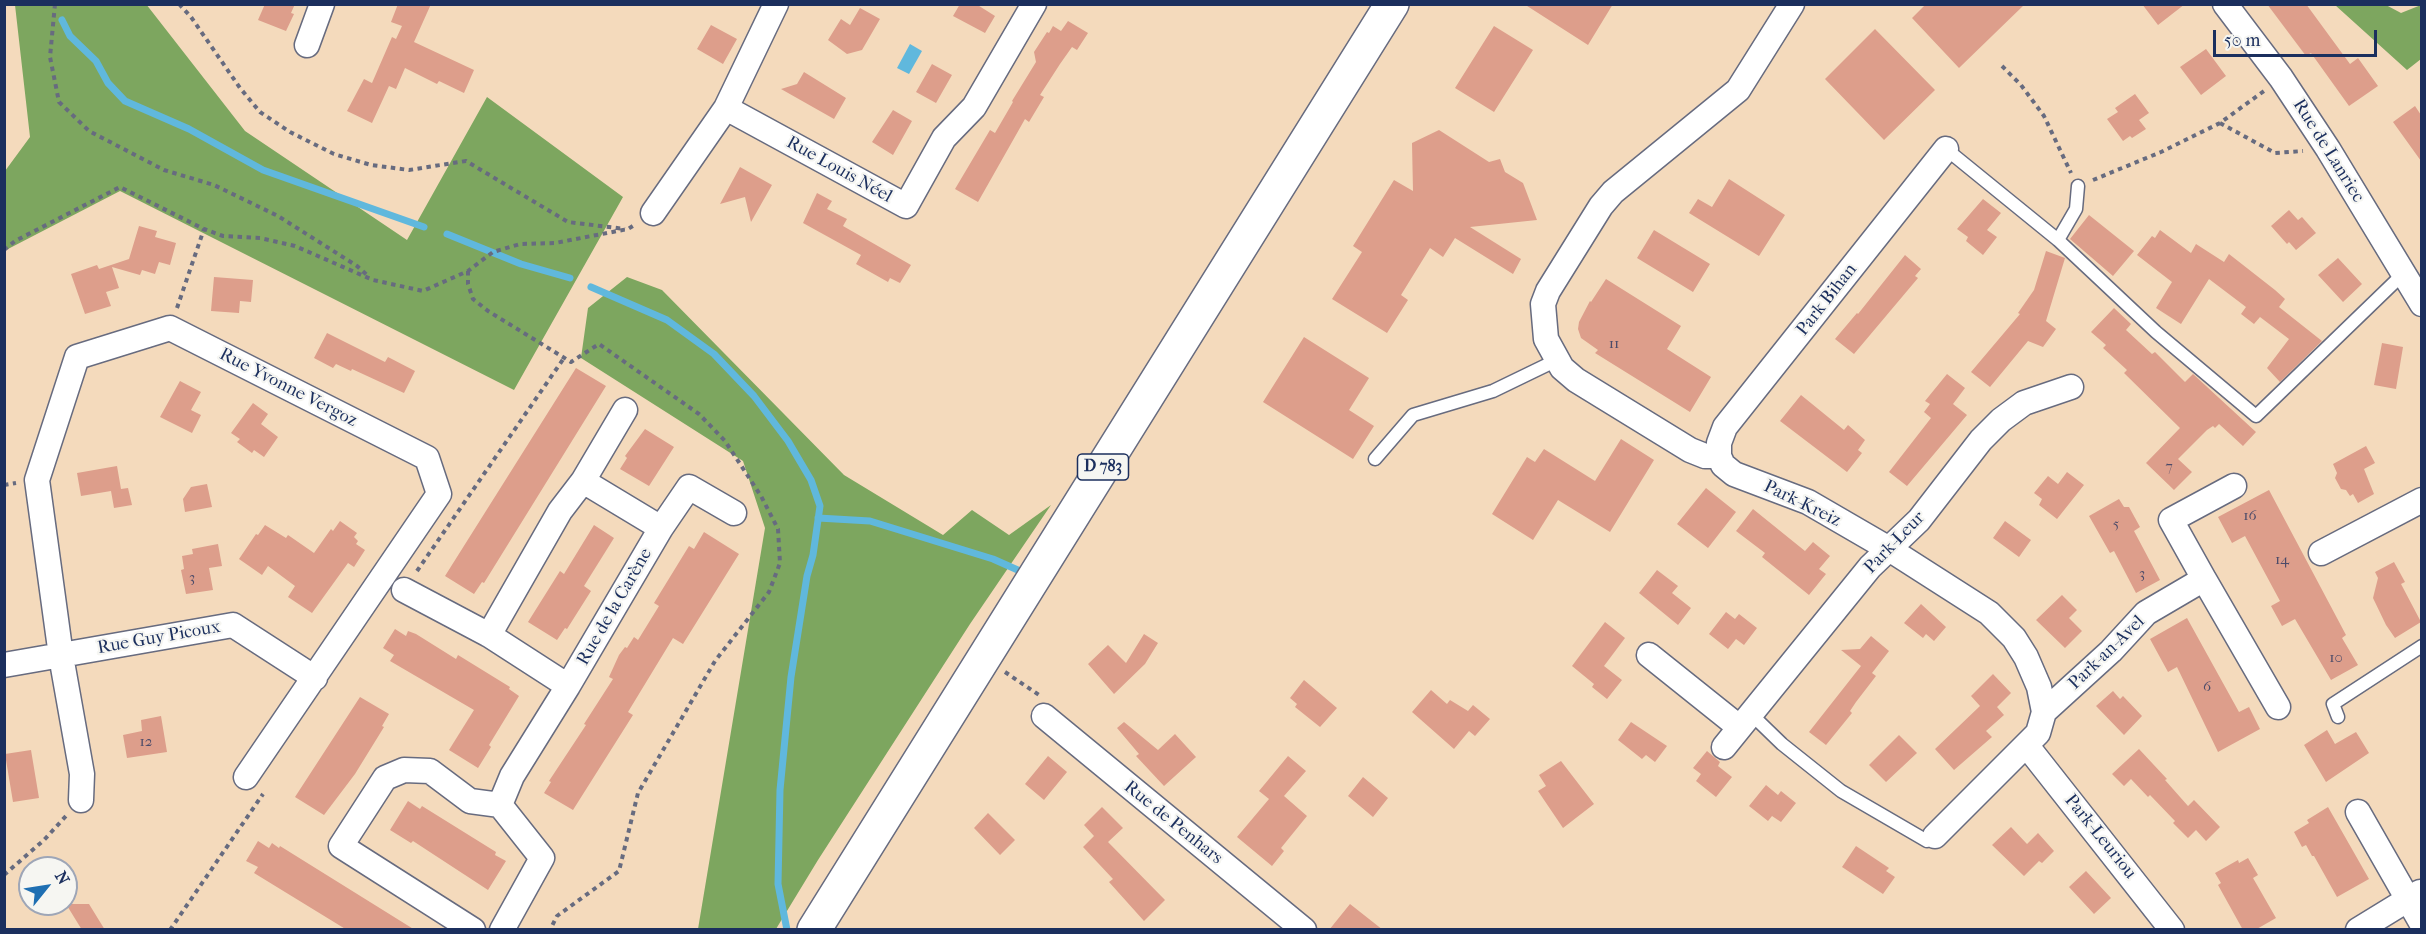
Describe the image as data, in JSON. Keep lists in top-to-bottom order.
{
  "streets": {
    "main road": ["D 783"],
    "street": [
      "Rue de Lanriec",
      "Rue Louis Néel",
      "Park Bihan",
      "Rue Yvonne Vergoz",
      "Park-Kreiz",
      "Park-Leur",
      "Rue de la Carène",
      "Rue Guy Picoux",
      "Park-an-Avel",
      "Rue de Penhars",
      "Park-Leuriou"
    ]
  },
  "crossings": [
    ["Park Bihan", "Park-Kreiz"],
    ["Rue Yvonne Vergoz", "Rue Guy Picoux"],
    ["Park-Kreiz", "Park-Leur"]
  ],
  "house_numbers": [
    "11",
    "7",
    "16",
    "5",
    "14",
    "3",
    "3",
    "10",
    "6",
    "12"
  ],
  "scale_bar": "50 m",
  "north": "top right"
}
